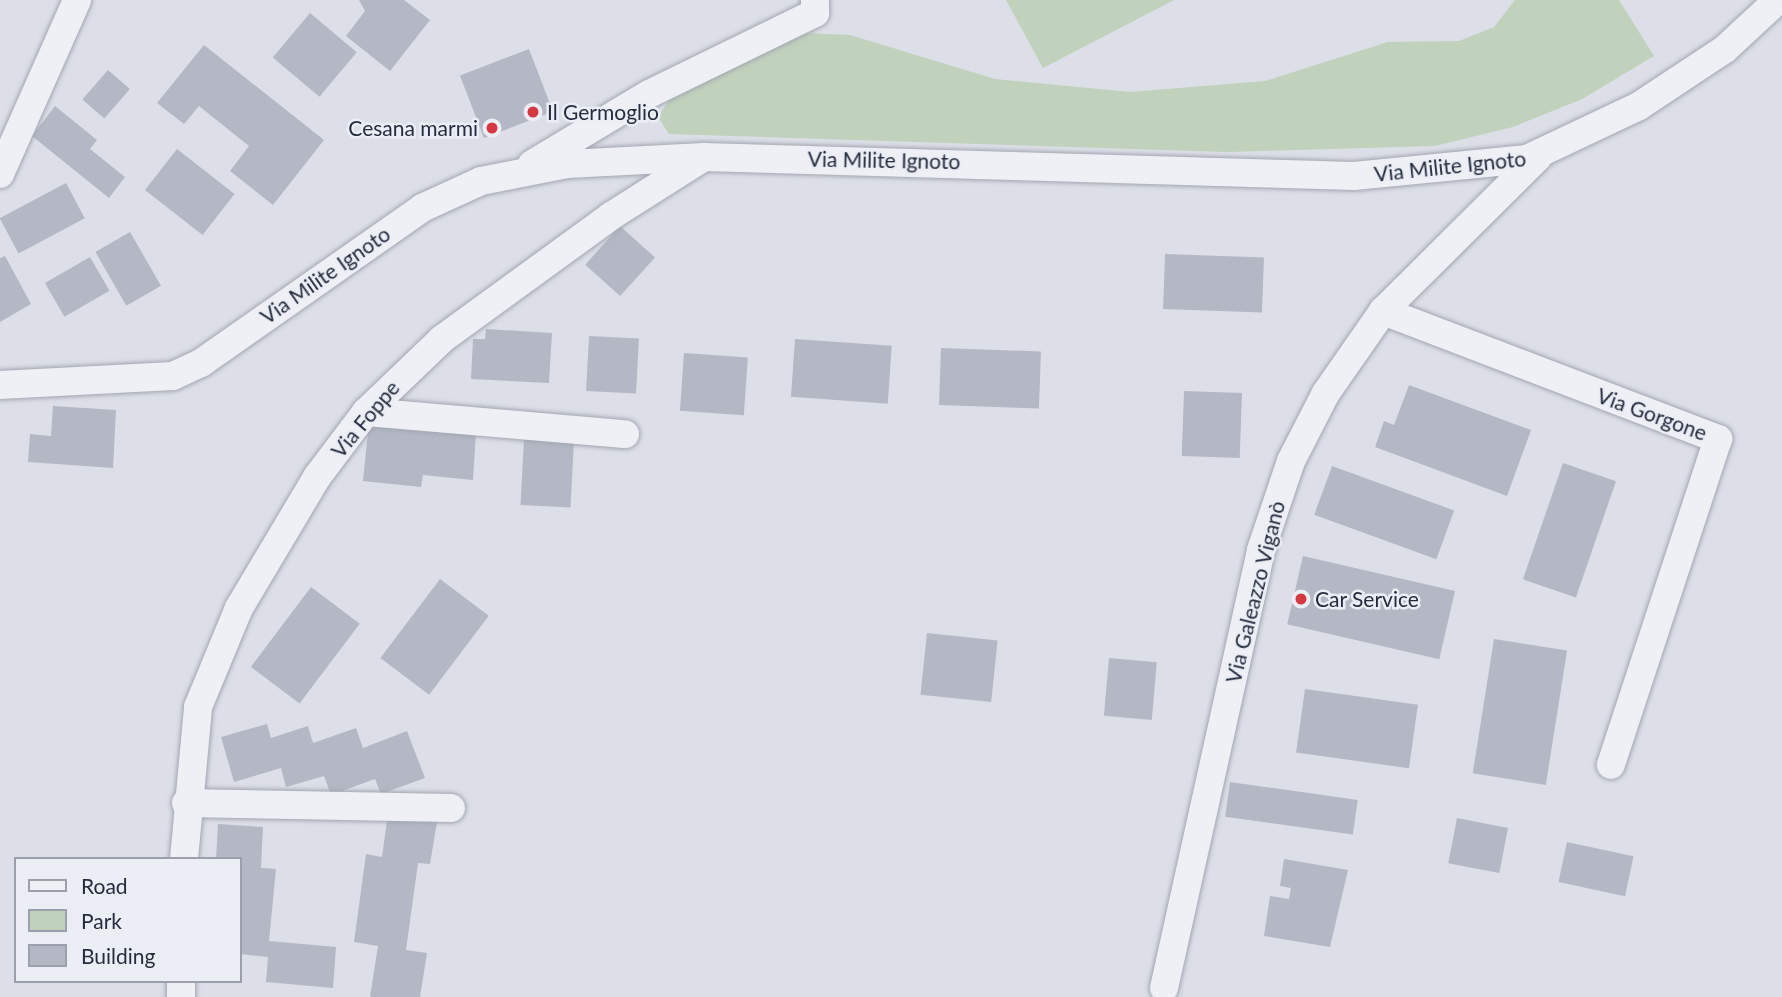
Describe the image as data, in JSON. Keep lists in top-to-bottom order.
{
  "streets": {
    "street": [
      "Via Milite Ignoto",
      "Via Gorgone",
      "Via Foppe",
      "Via Galeazzo Viganò"
    ]
  },
  "crossings": [
    ["Via Milite Ignoto", "Via Foppe"],
    ["Via Milite Ignoto", "Via Galeazzo Viganò"],
    ["Via Gorgone", "Via Galeazzo Viganò"]
  ],
  "places": ["Il Germoglio", "Cesana marmi", "Car Service"],
  "legend": ["Road", "Park", "Building"]
}
